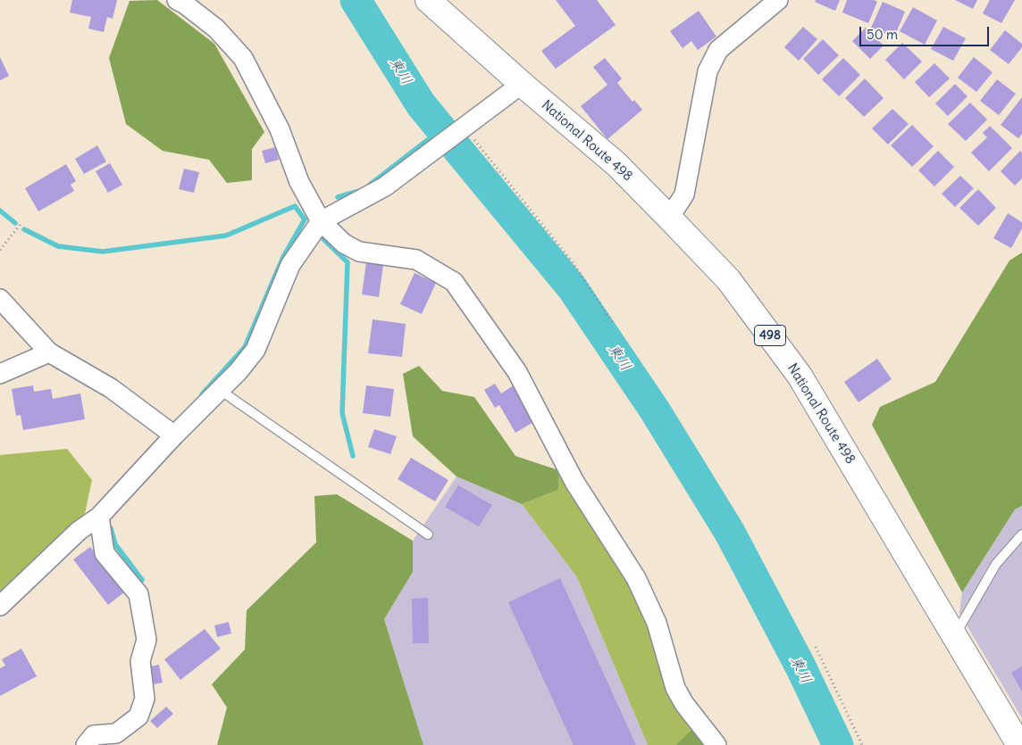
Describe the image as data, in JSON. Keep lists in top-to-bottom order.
{
  "streets": {
    "highway": ["National Route 498", "498"]
  },
  "water": ["東川"],
  "scale_bar": "50 m"
}
